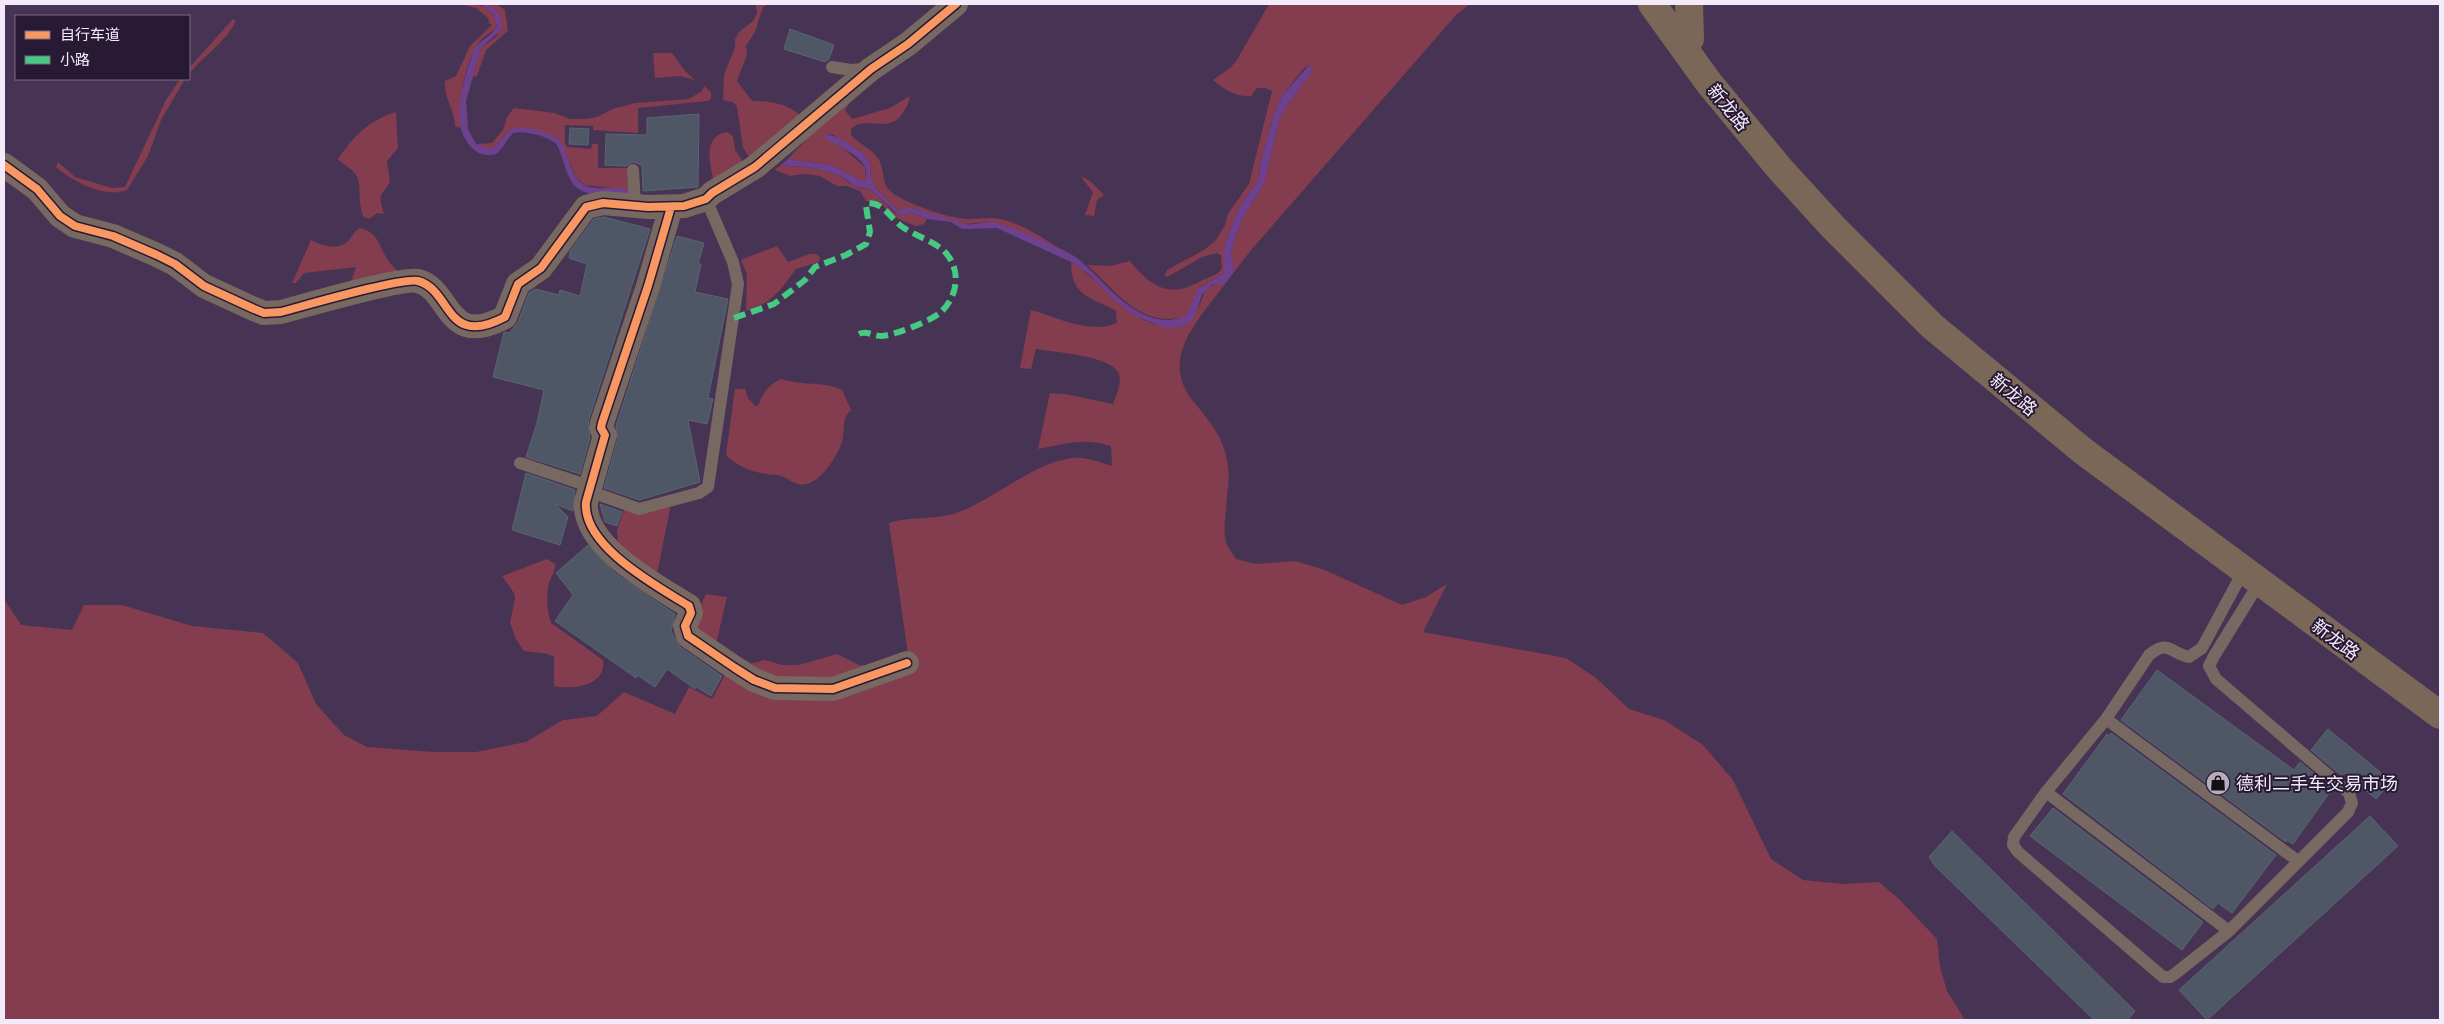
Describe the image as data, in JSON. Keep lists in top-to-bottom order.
{
  "streets": {
    "main road": ["新龙路"]
  },
  "places": {
    "shop": ["德利二手车交易市场"]
  },
  "legend": ["自行车道", "小路"]
}
